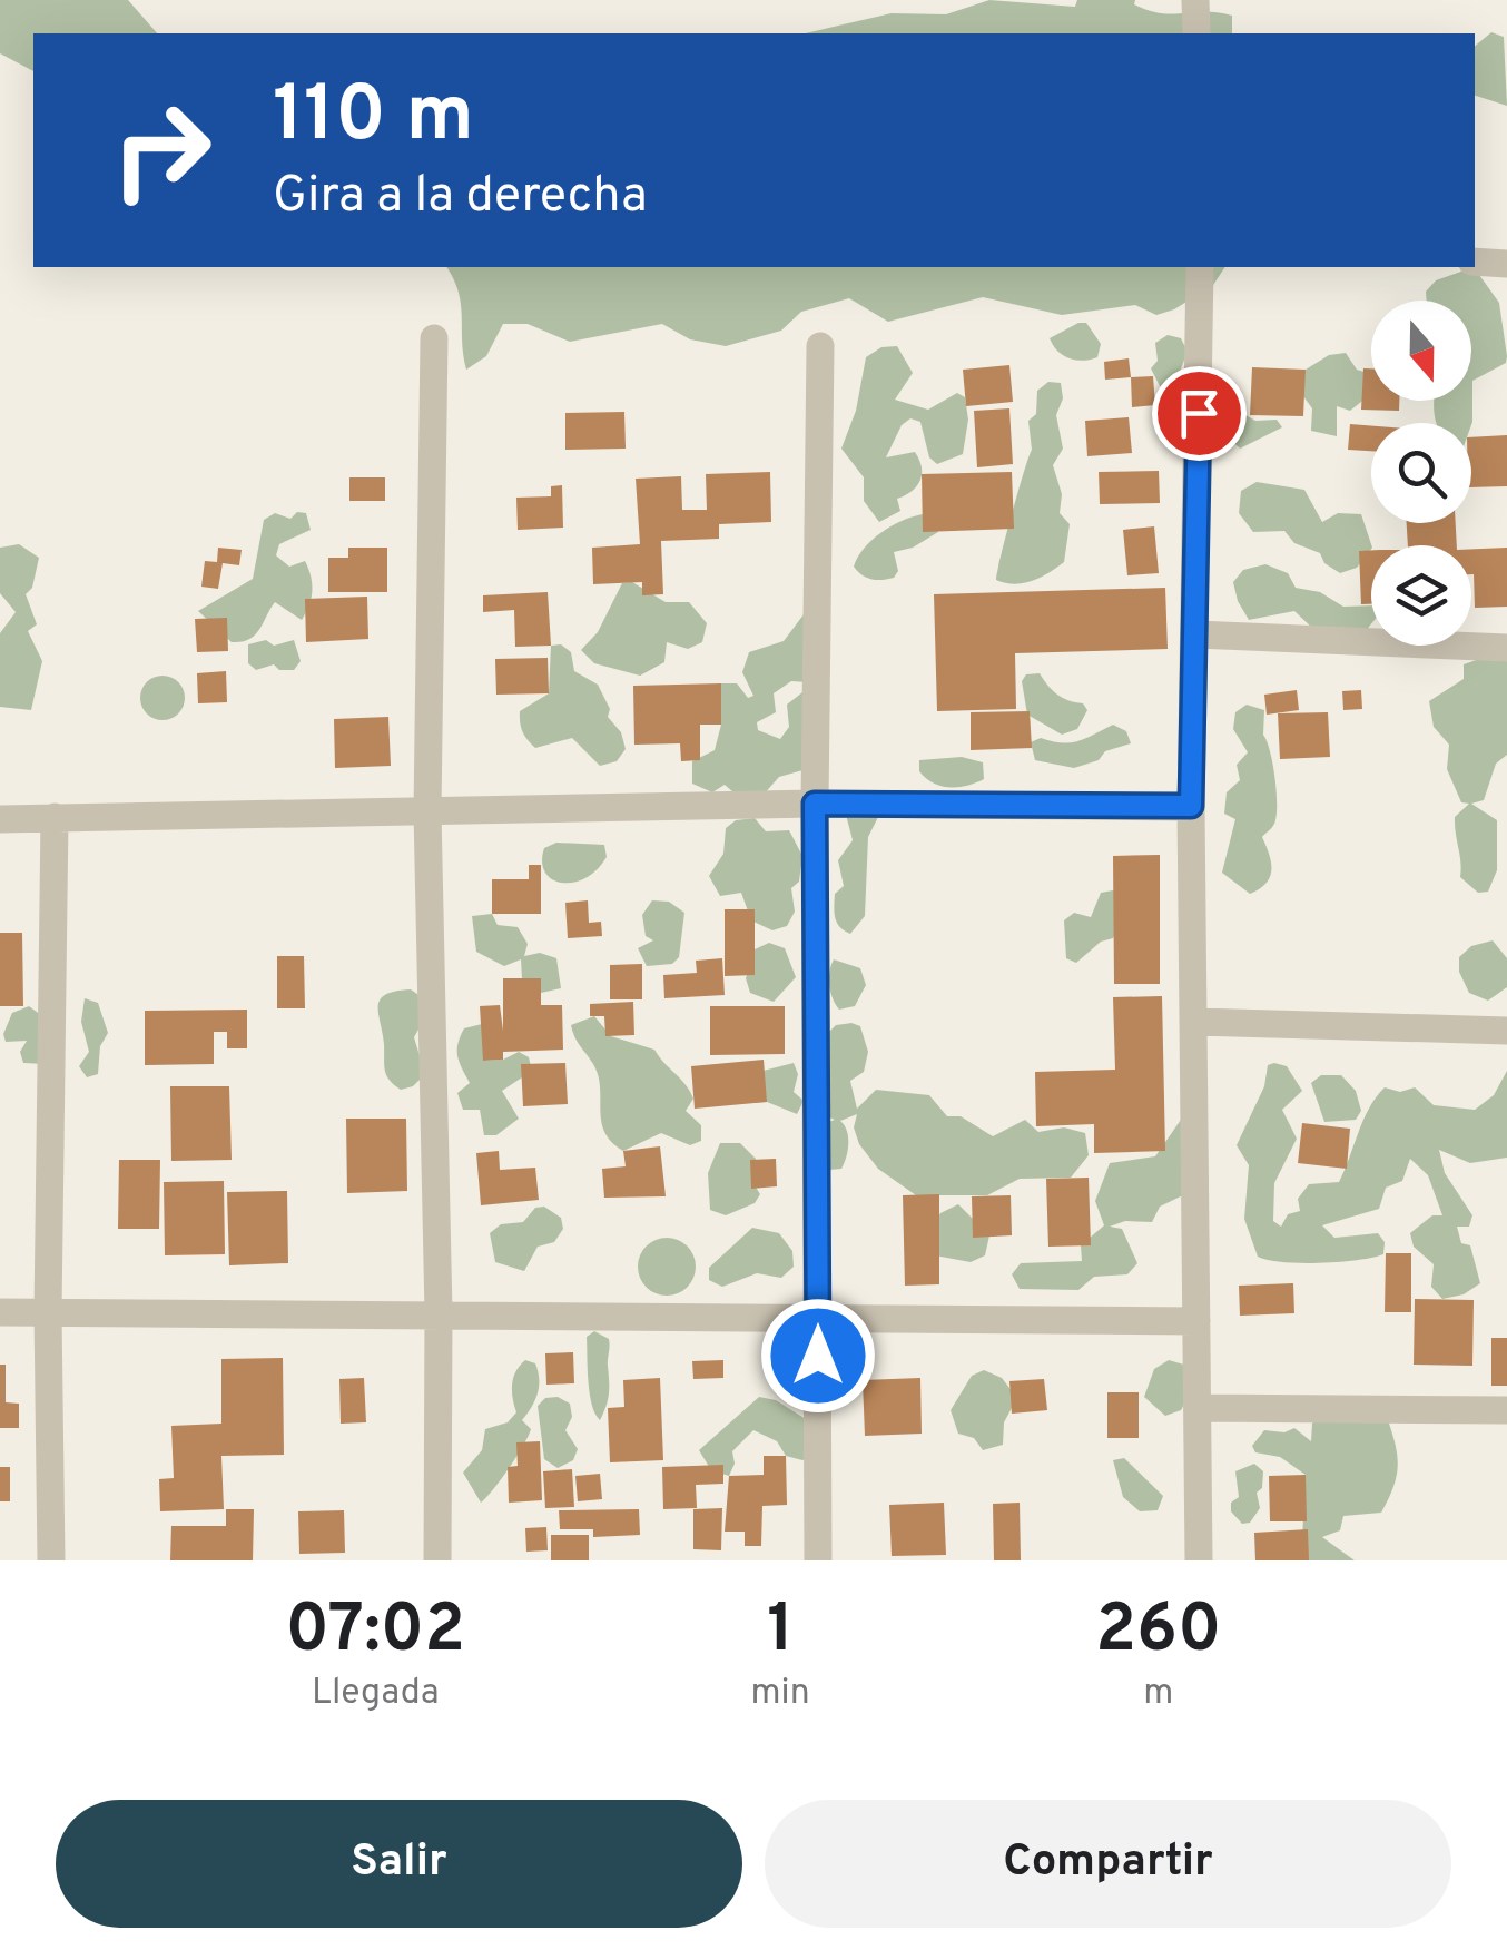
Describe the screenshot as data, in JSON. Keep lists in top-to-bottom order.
{
  "north": "bottom",
  "page": {
    "turn": ["110 m", "Gira a la derecha"],
    "eta": [
      "07:02",
      "Llegada",
      "1",
      "min",
      "260",
      "m"
    ],
    "buttons": ["Salir", "Compartir"]
  }
}
